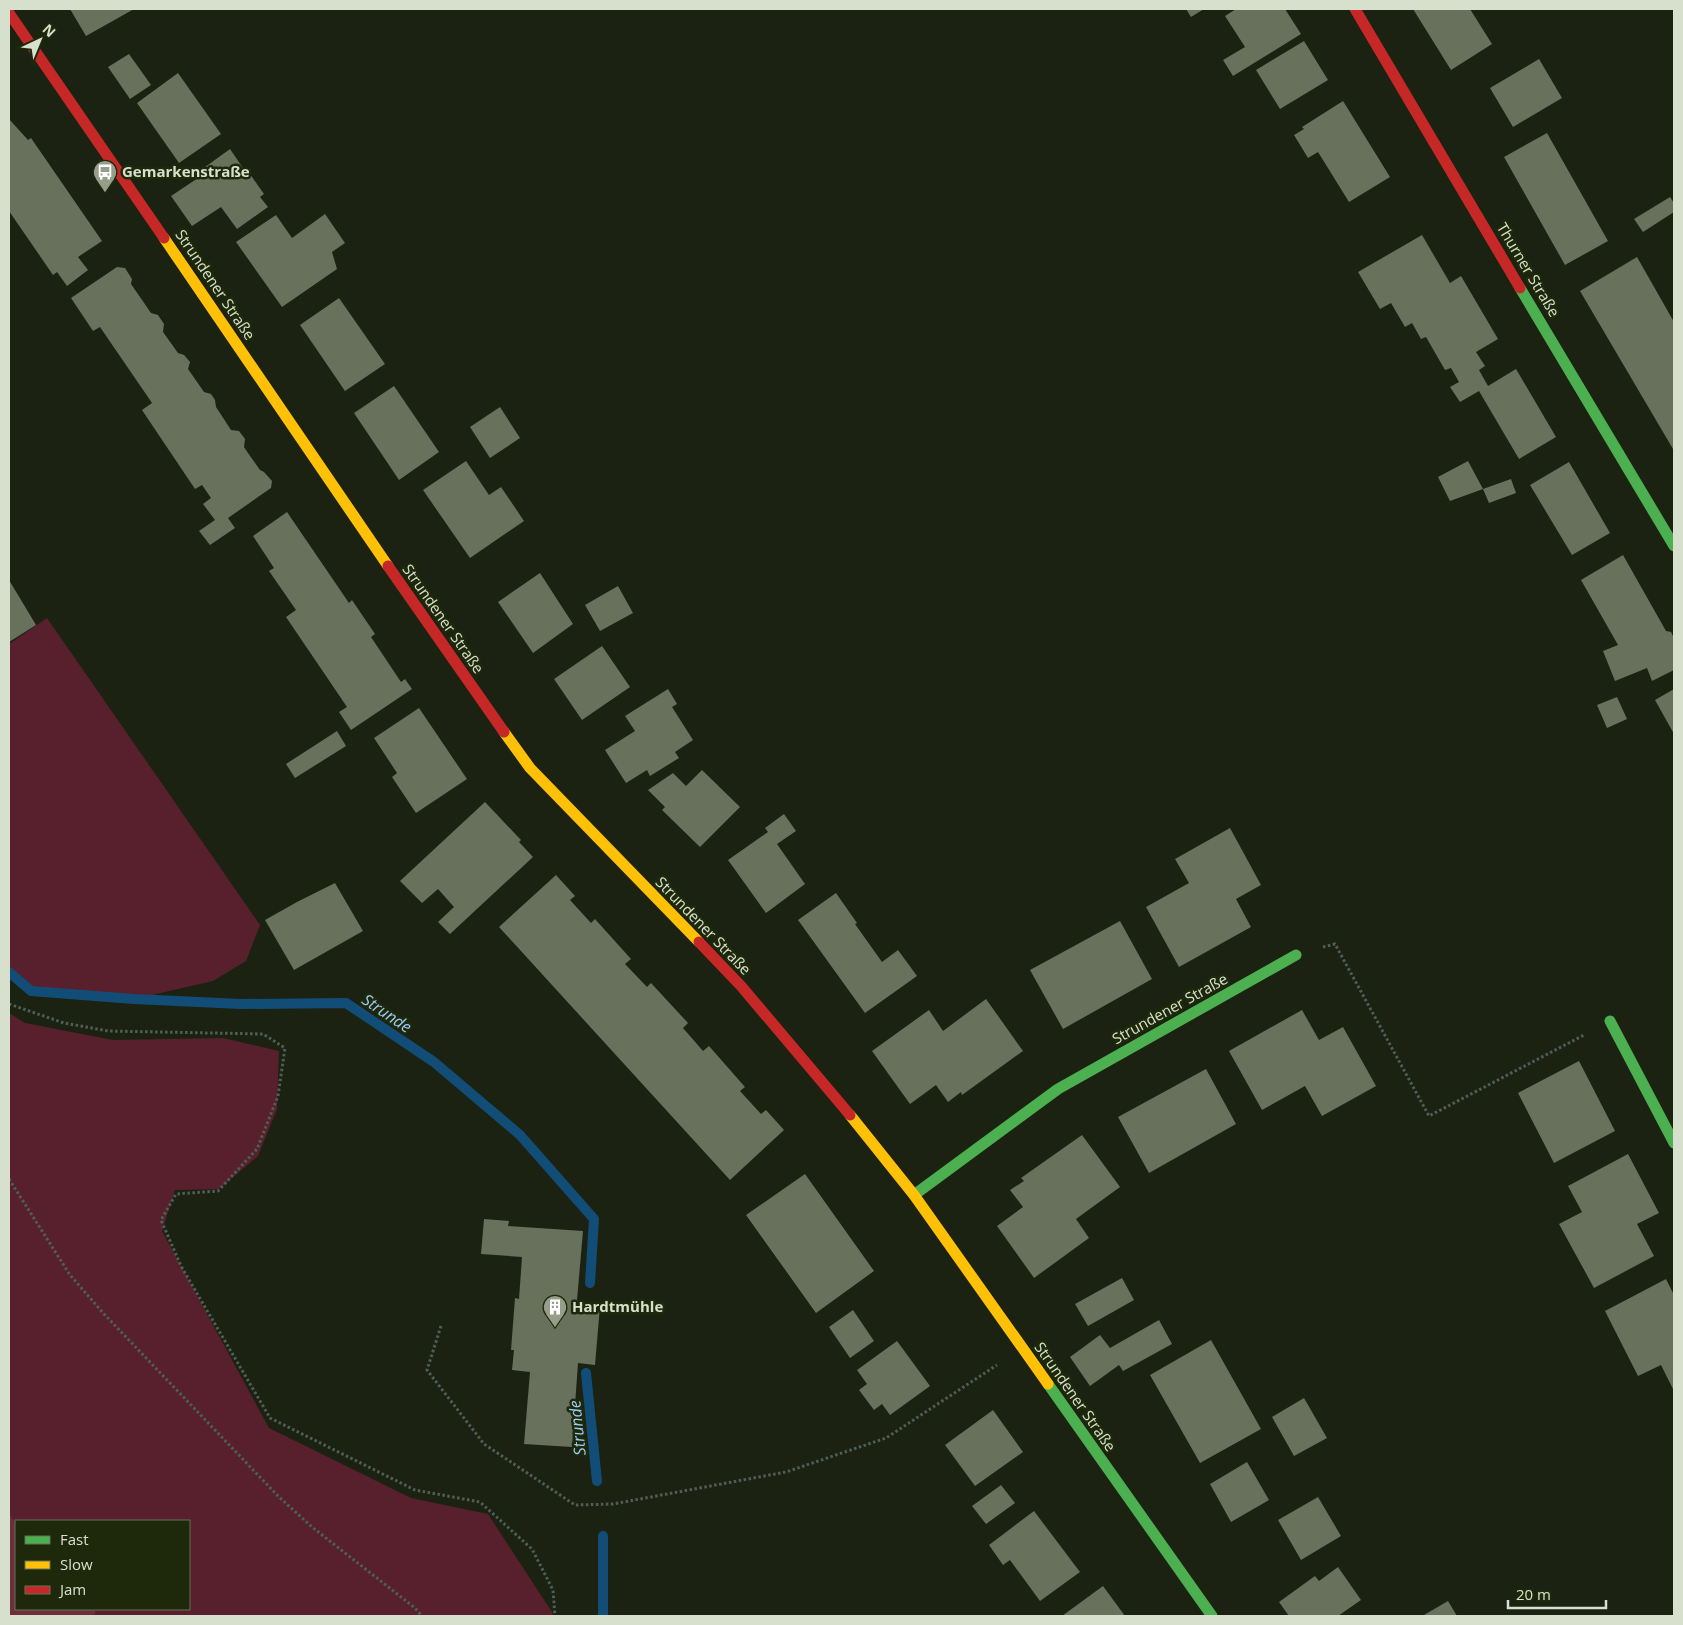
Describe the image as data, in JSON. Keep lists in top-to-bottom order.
{
  "streets": {
    "street": ["Thurner Straße", "Strundener Straße"]
  },
  "water": ["Strunde"],
  "places": {
    "bus stop": ["Gemarkenstraße"],
    "building": ["Hardtmühle"]
  },
  "legend": ["Fast", "Slow", "Jam"],
  "scale_bar": "20 m",
  "north": "top right"
}
